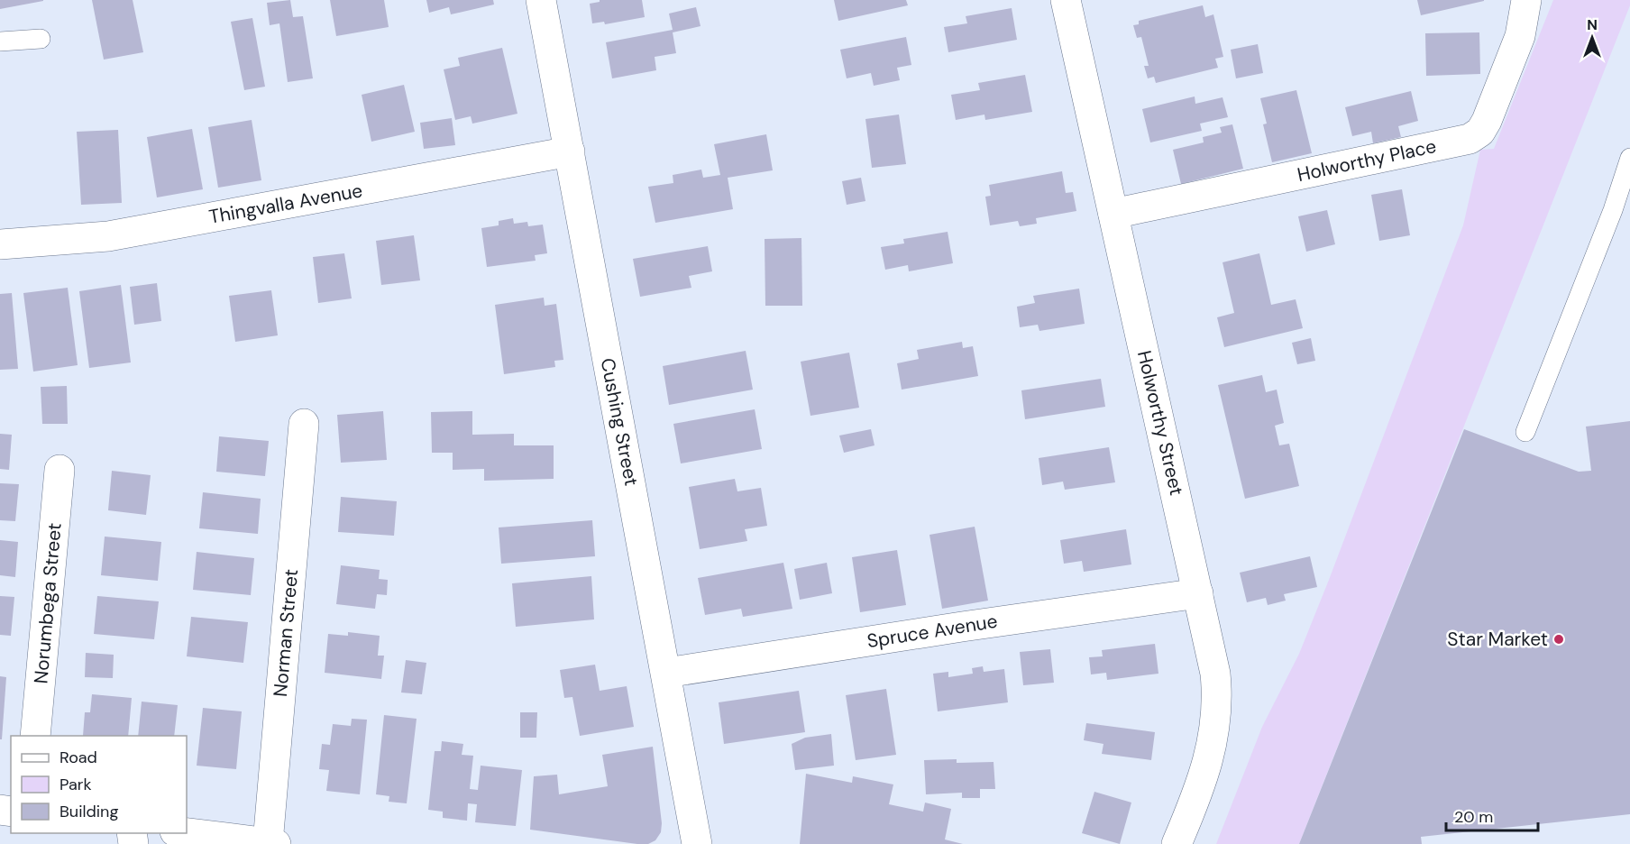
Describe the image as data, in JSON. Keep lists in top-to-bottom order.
{
  "streets": {
    "street": [
      "Holworthy Place",
      "Thingvalla Avenue",
      "Cushing Street",
      "Holworthy Street",
      "Norumbega Street",
      "Spruce Avenue",
      "Norman Street"
    ]
  },
  "crossings": [
    ["Holworthy Place", "Holworthy Street"],
    ["Thingvalla Avenue", "Cushing Street"],
    ["Cushing Street", "Spruce Avenue"],
    ["Holworthy Street", "Spruce Avenue"]
  ],
  "places": ["Star Market"],
  "legend": ["Road", "Park", "Building"],
  "scale_bar": "20 m",
  "north": "top"
}
